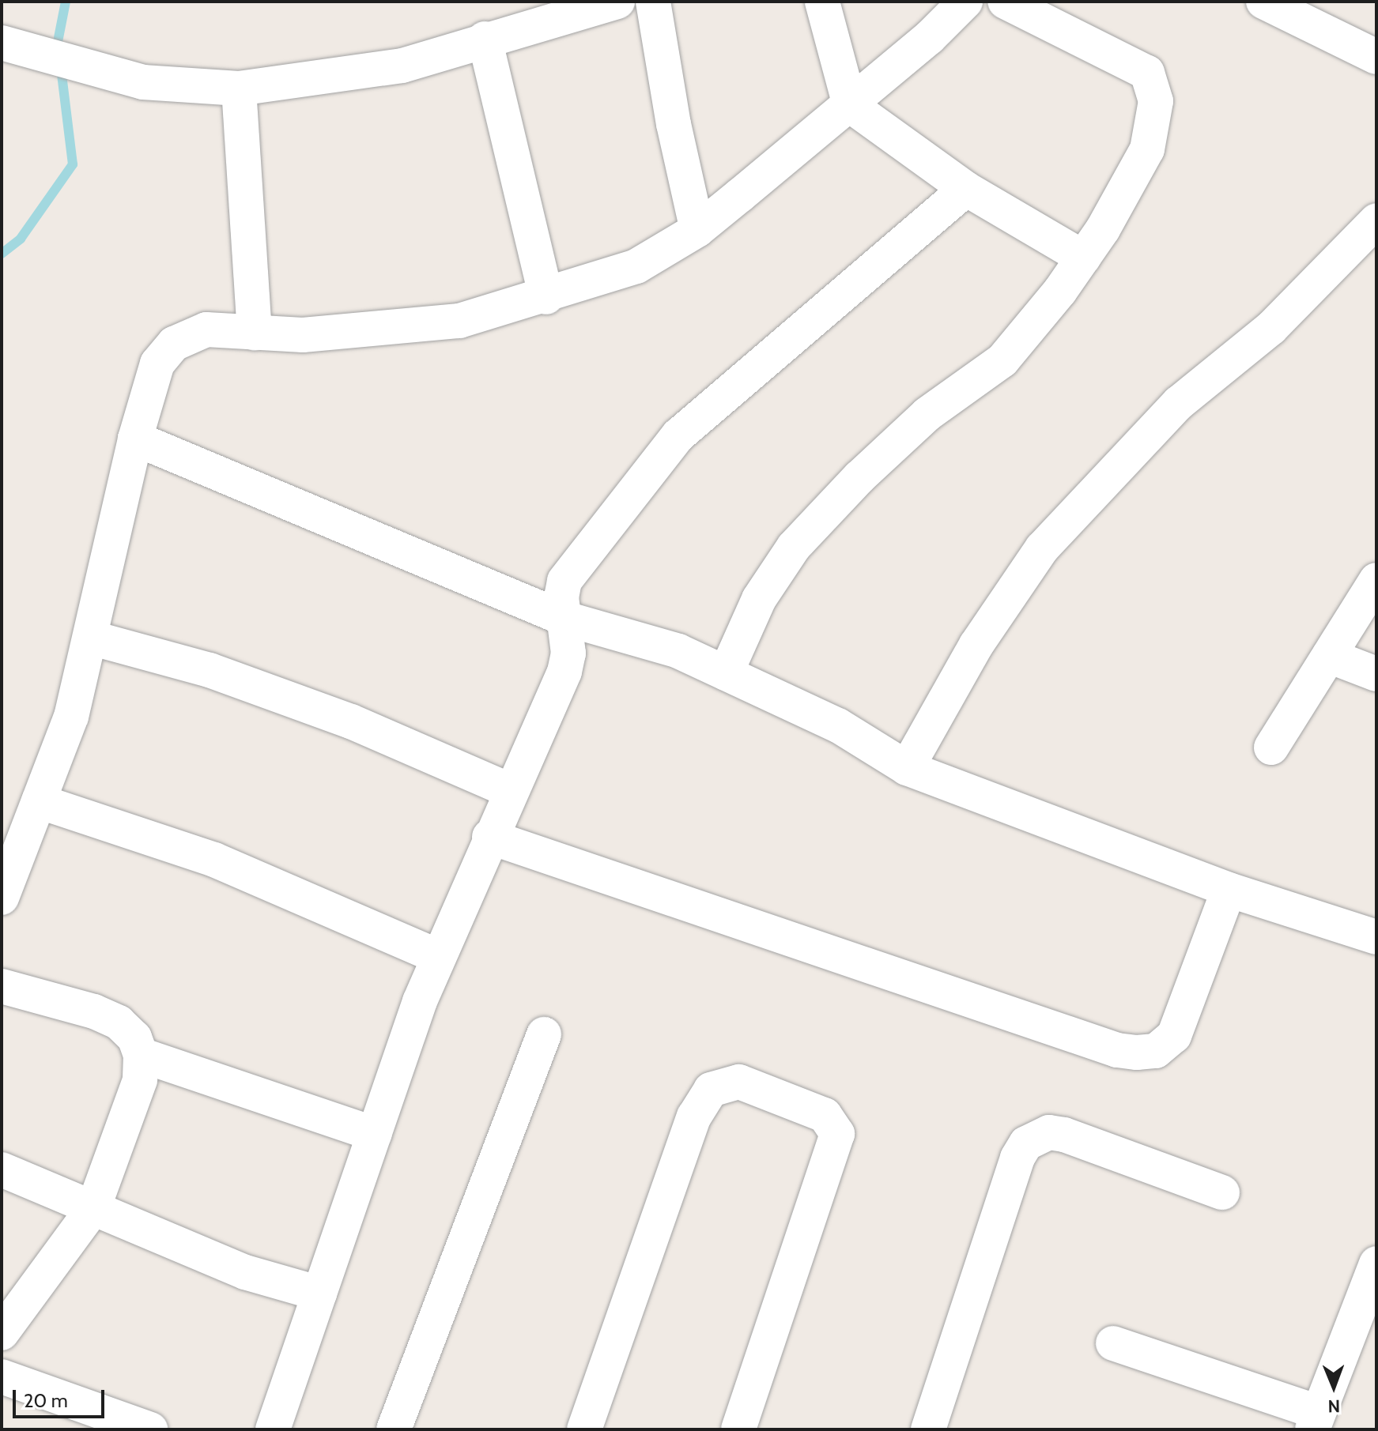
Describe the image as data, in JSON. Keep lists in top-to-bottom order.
{
  "scale_bar": "20 m",
  "north": "bottom"
}
